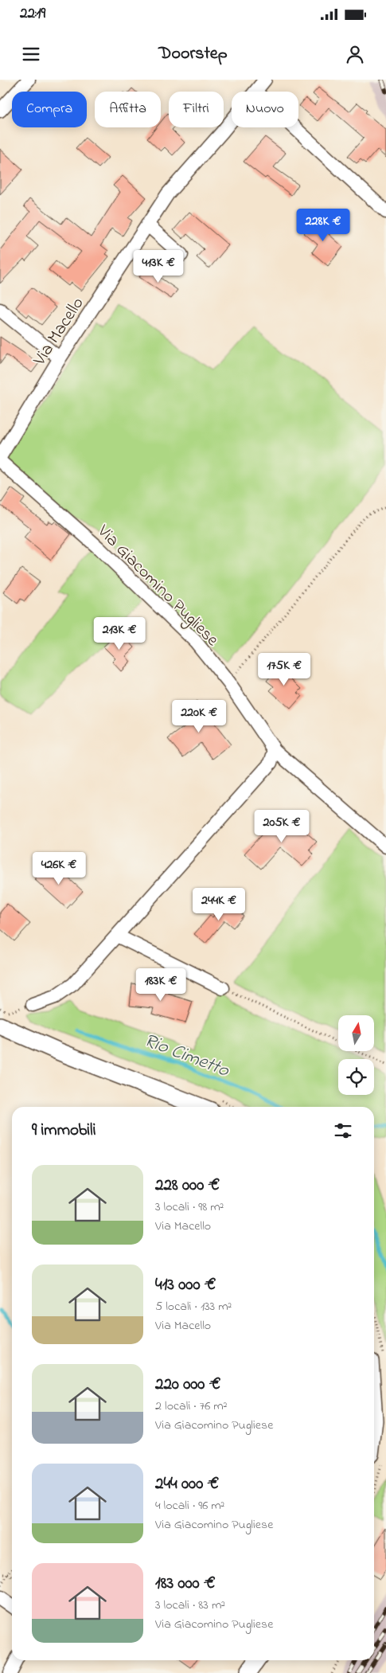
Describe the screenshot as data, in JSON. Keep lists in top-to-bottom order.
{
  "streets": {
    "street": ["Via Macello", "Via Giacomino Pugliese"]
  },
  "water": ["Rio Cimetto"],
  "north": "top",
  "page": {
    "status": "22:19",
    "header": "Doorstep",
    "chip": [
      "Compra",
      "Affitta",
      "Filtri",
      "Nuovo"
    ],
    "price": [
      "228K €",
      "413K €",
      "213K €",
      "175K €",
      "220K €",
      "205K €",
      "426K €",
      "244K €",
      "183K €"
    ],
    "heading": "9 immobili",
    "list": [
      {
        "name": "228 000 €",
        "note": "3 locali · 98 m² · Via Macello"
      },
      {
        "name": "413 000 €",
        "note": "5 locali · 133 m² · Via Macello"
      },
      {
        "name": "220 000 €",
        "note": "2 locali · 76 m² · Via Giacomino Pugliese"
      },
      {
        "name": "244 000 €",
        "note": "4 locali · 96 m² · Via Giacomino Pugliese"
      },
      {
        "name": "183 000 €",
        "note": "3 locali · 83 m² · Via Giacomino Pugliese"
      }
    ]
  }
}
